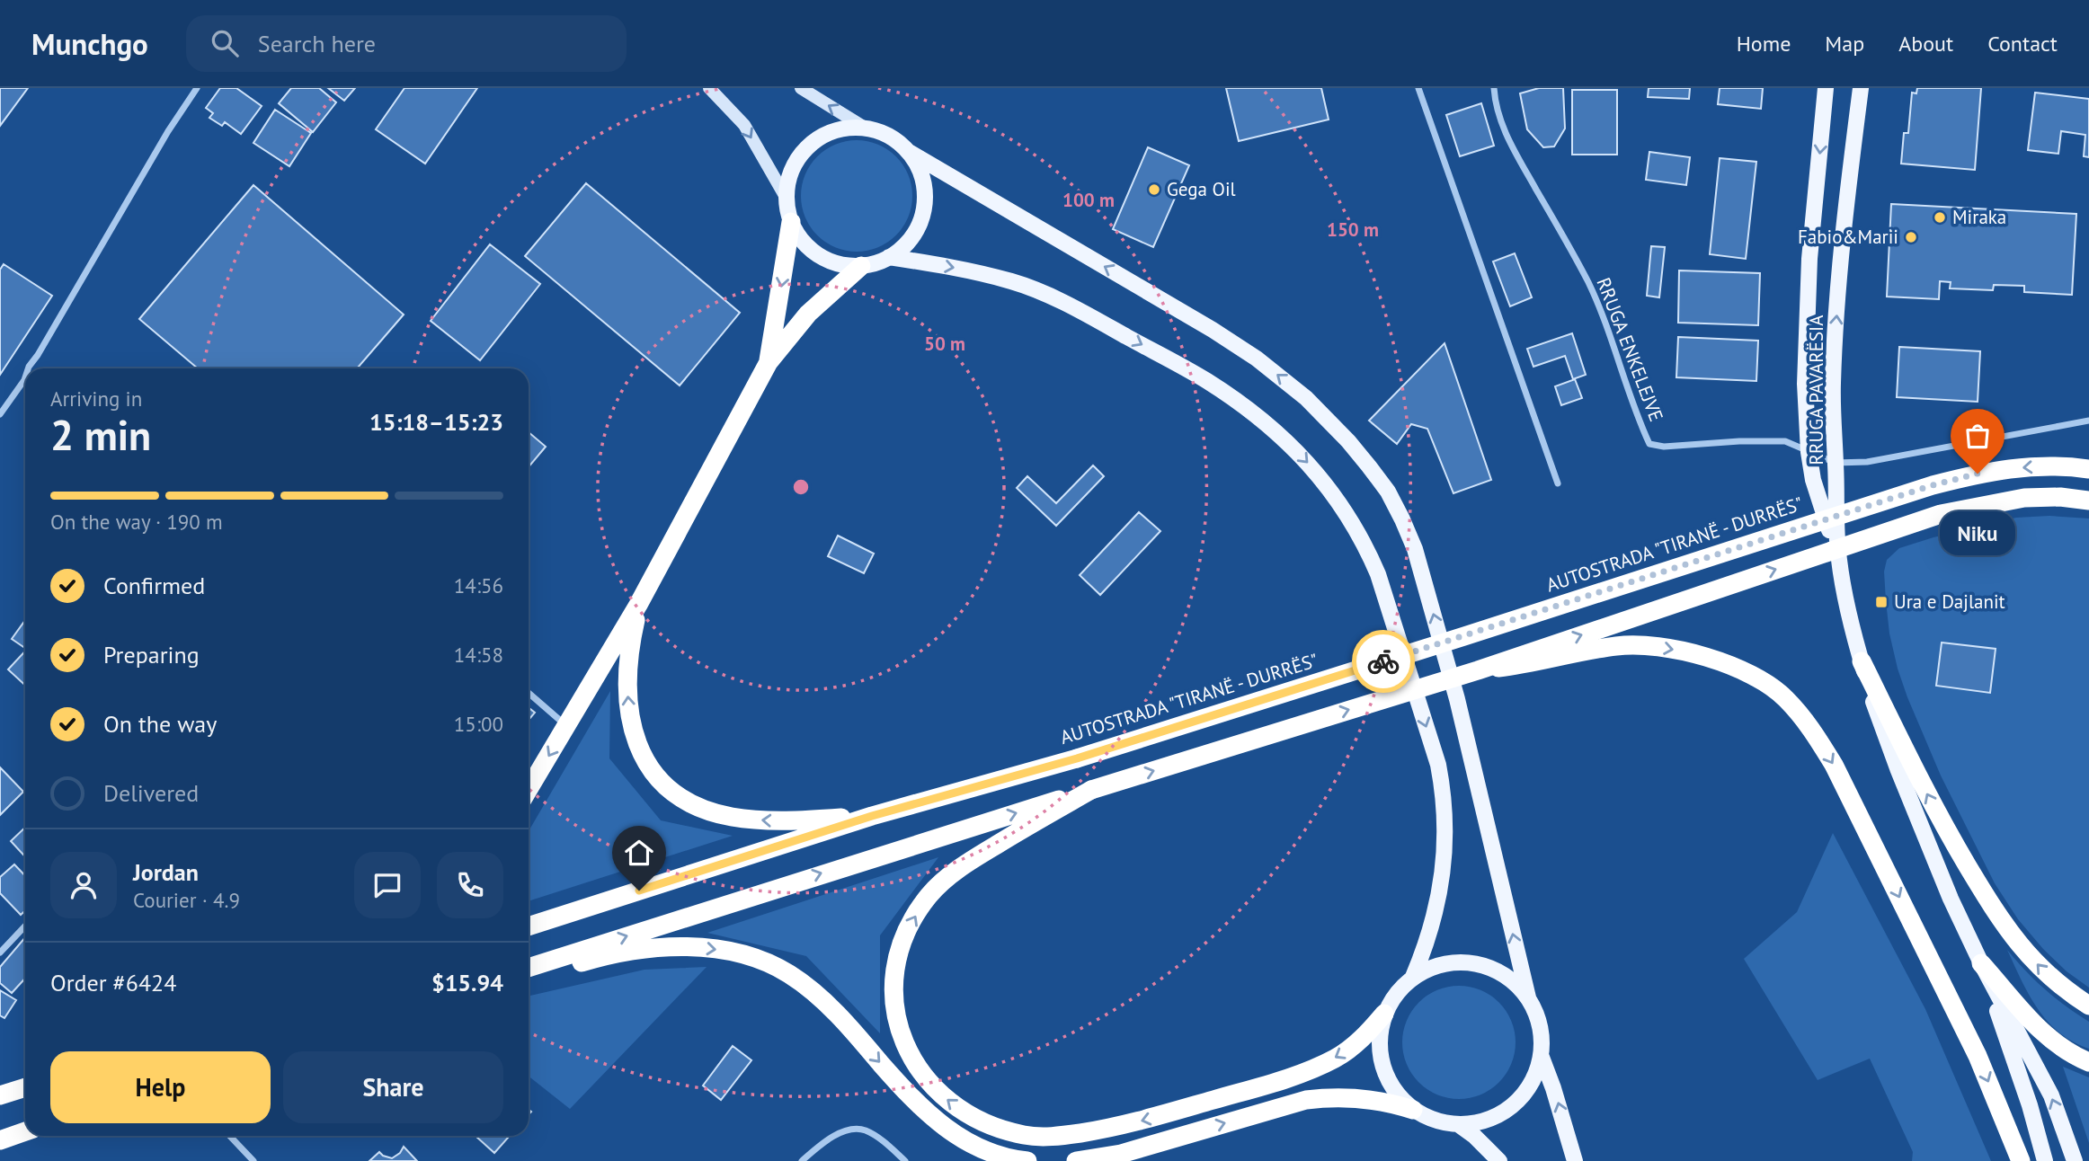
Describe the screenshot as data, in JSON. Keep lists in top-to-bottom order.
{
  "streets": {
    "highway": ["AUTOSTRADA \"TIRANË - DURRËS\""],
    "main road": ["RRUGA PAVARËSIA"],
    "street": ["RRUGA ENKELEJVE"]
  },
  "crossings": [
    ["RRUGA ENKELEJVE", "RRUGA PAVARËSIA"]
  ],
  "places": {
    "other": [
      "Gega Oil",
      "Miraka",
      "Fabio&Marii",
      "Niku"
    ],
    "transit": ["Ura e Dajlanit"]
  },
  "page": {
    "header": "Munchgo",
    "search": "Search here",
    "nav": [
      "Home",
      "Map",
      "About",
      "Contact"
    ],
    "heading": ["2 min", "Arriving in", "15:18–15:23"],
    "panel": [
      "Jordan",
      "Courier · 4.9",
      "Order #6424",
      "$15.94"
    ],
    "bar": "On the way · 190 m",
    "bubble": "Niku",
    "list": [
      ["Confirmed", "14:56"],
      ["Preparing", "14:58"],
      ["On the way", "15:00"],
      "Delivered"
    ],
    "buttons": ["Help", "Share"]
  },
  "rings": ["100 m", "150 m", "50 m"]
}
